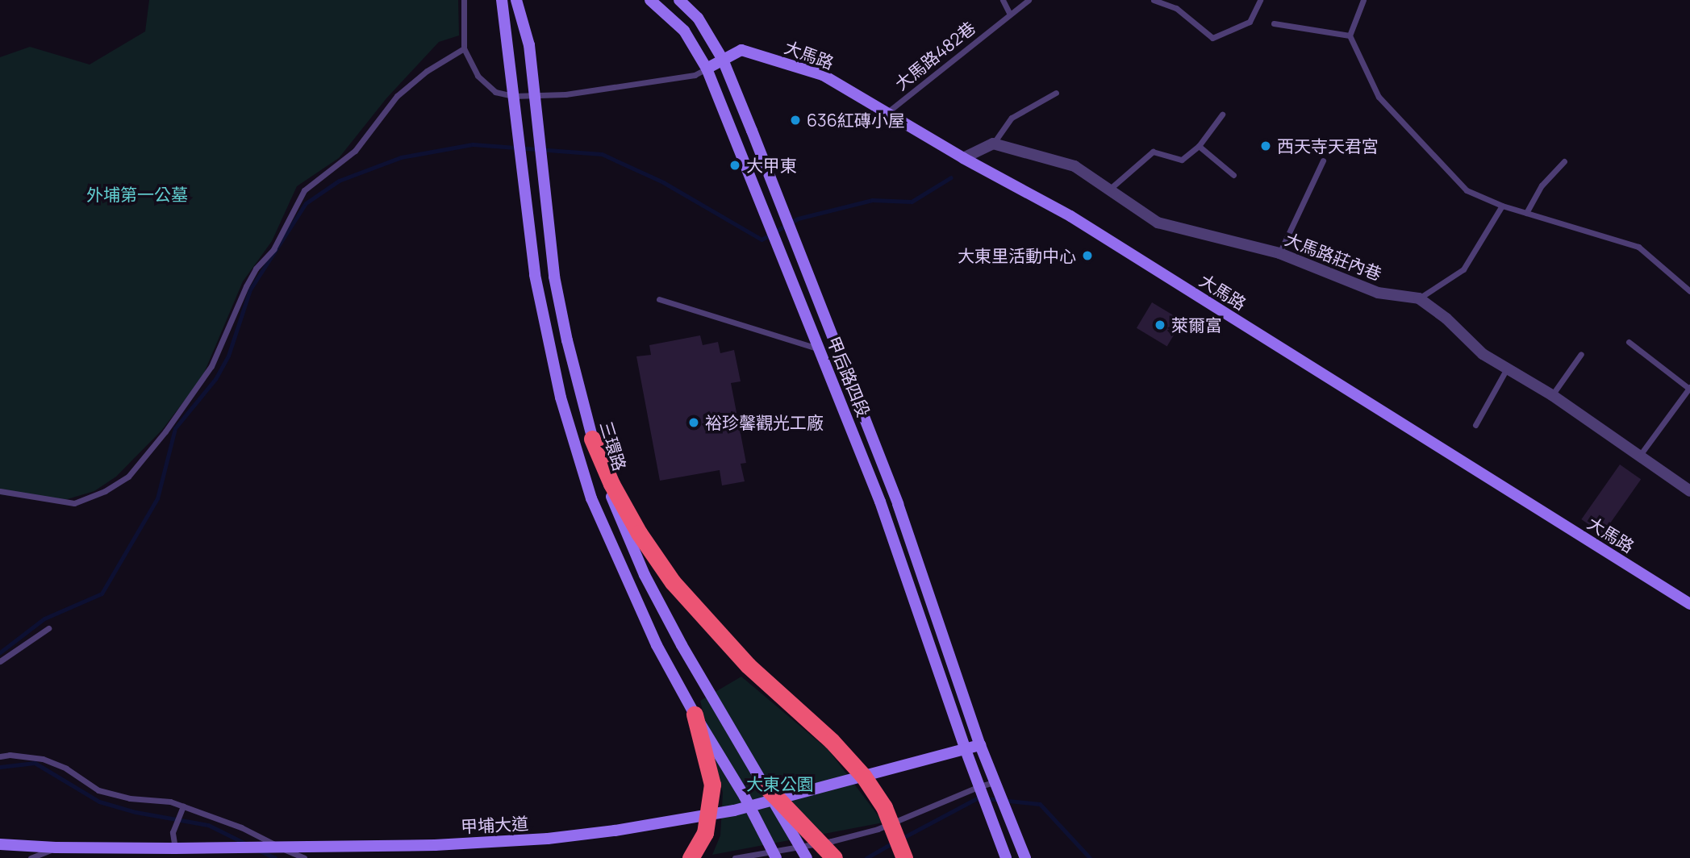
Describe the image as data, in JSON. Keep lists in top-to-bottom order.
{
  "streets": {
    "street": [
      "大馬路",
      "大馬路莊內巷",
      "甲后路四段",
      "三環路",
      "甲埔大道"
    ],
    "lane": ["大馬路482巷"]
  },
  "crossings": [
    ["大馬路", "大馬路482巷"],
    ["大馬路", "甲后路四段"],
    ["甲后路四段", "甲埔大道"]
  ],
  "parks": ["外埔第一公墓", "大東公園"],
  "places": [
    "636紅磚小屋",
    "西天寺天君宮",
    "大甲東",
    "大東里活動中心",
    "萊爾富",
    "裕珍馨觀光工廠"
  ]
}
